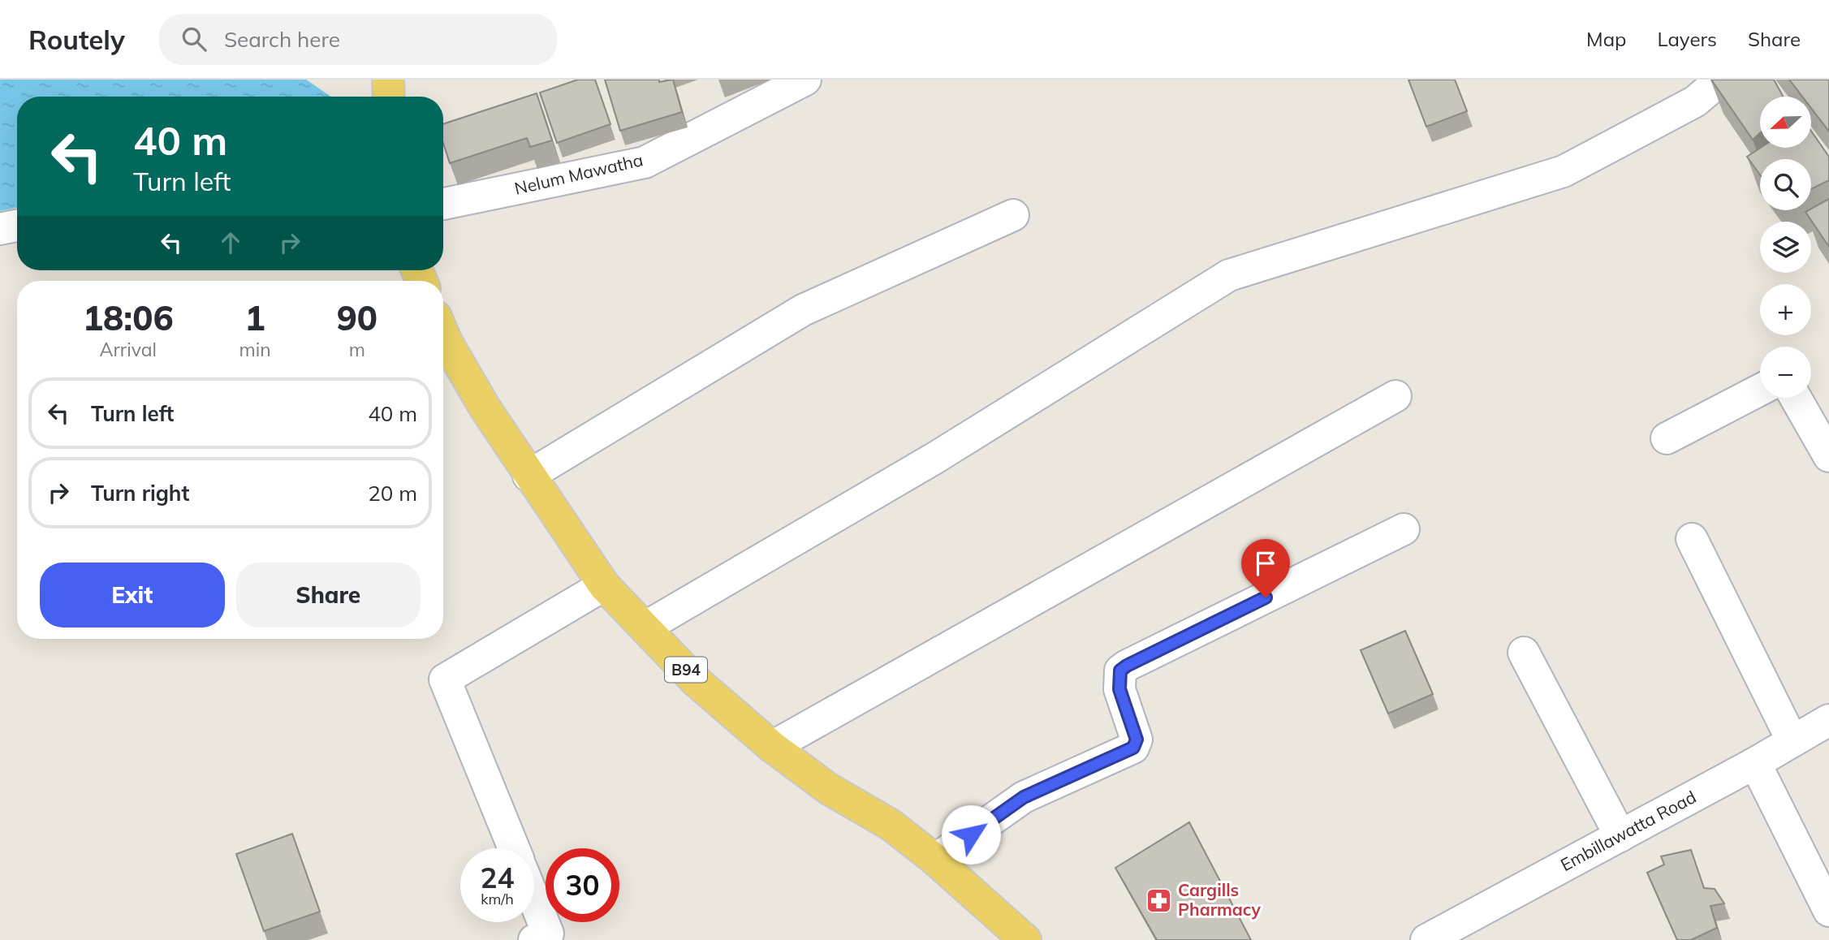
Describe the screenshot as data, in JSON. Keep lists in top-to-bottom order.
{
  "streets": {
    "main road": ["B94"],
    "street": ["Nelum Mawatha", "Embillawatta Road"]
  },
  "places": {
    "pharmacy": ["Cargills Pharmacy"]
  },
  "north": "left",
  "page": {
    "header": "Routely",
    "search": "Search here",
    "nav": ["Map", "Layers", "Share"],
    "map_buttons": ["+", "−"],
    "turn": ["40 m", "Turn left"],
    "eta": [
      "18:06",
      "Arrival",
      "1",
      "min",
      "90",
      "m"
    ],
    "list": [
      {
        "name": "Turn left",
        "value": "40 m"
      },
      {
        "name": "Turn right",
        "value": "20 m"
      }
    ],
    "buttons": ["Exit", "Share"],
    "speed": "24 km/h",
    "limit": "30"
  }
}
